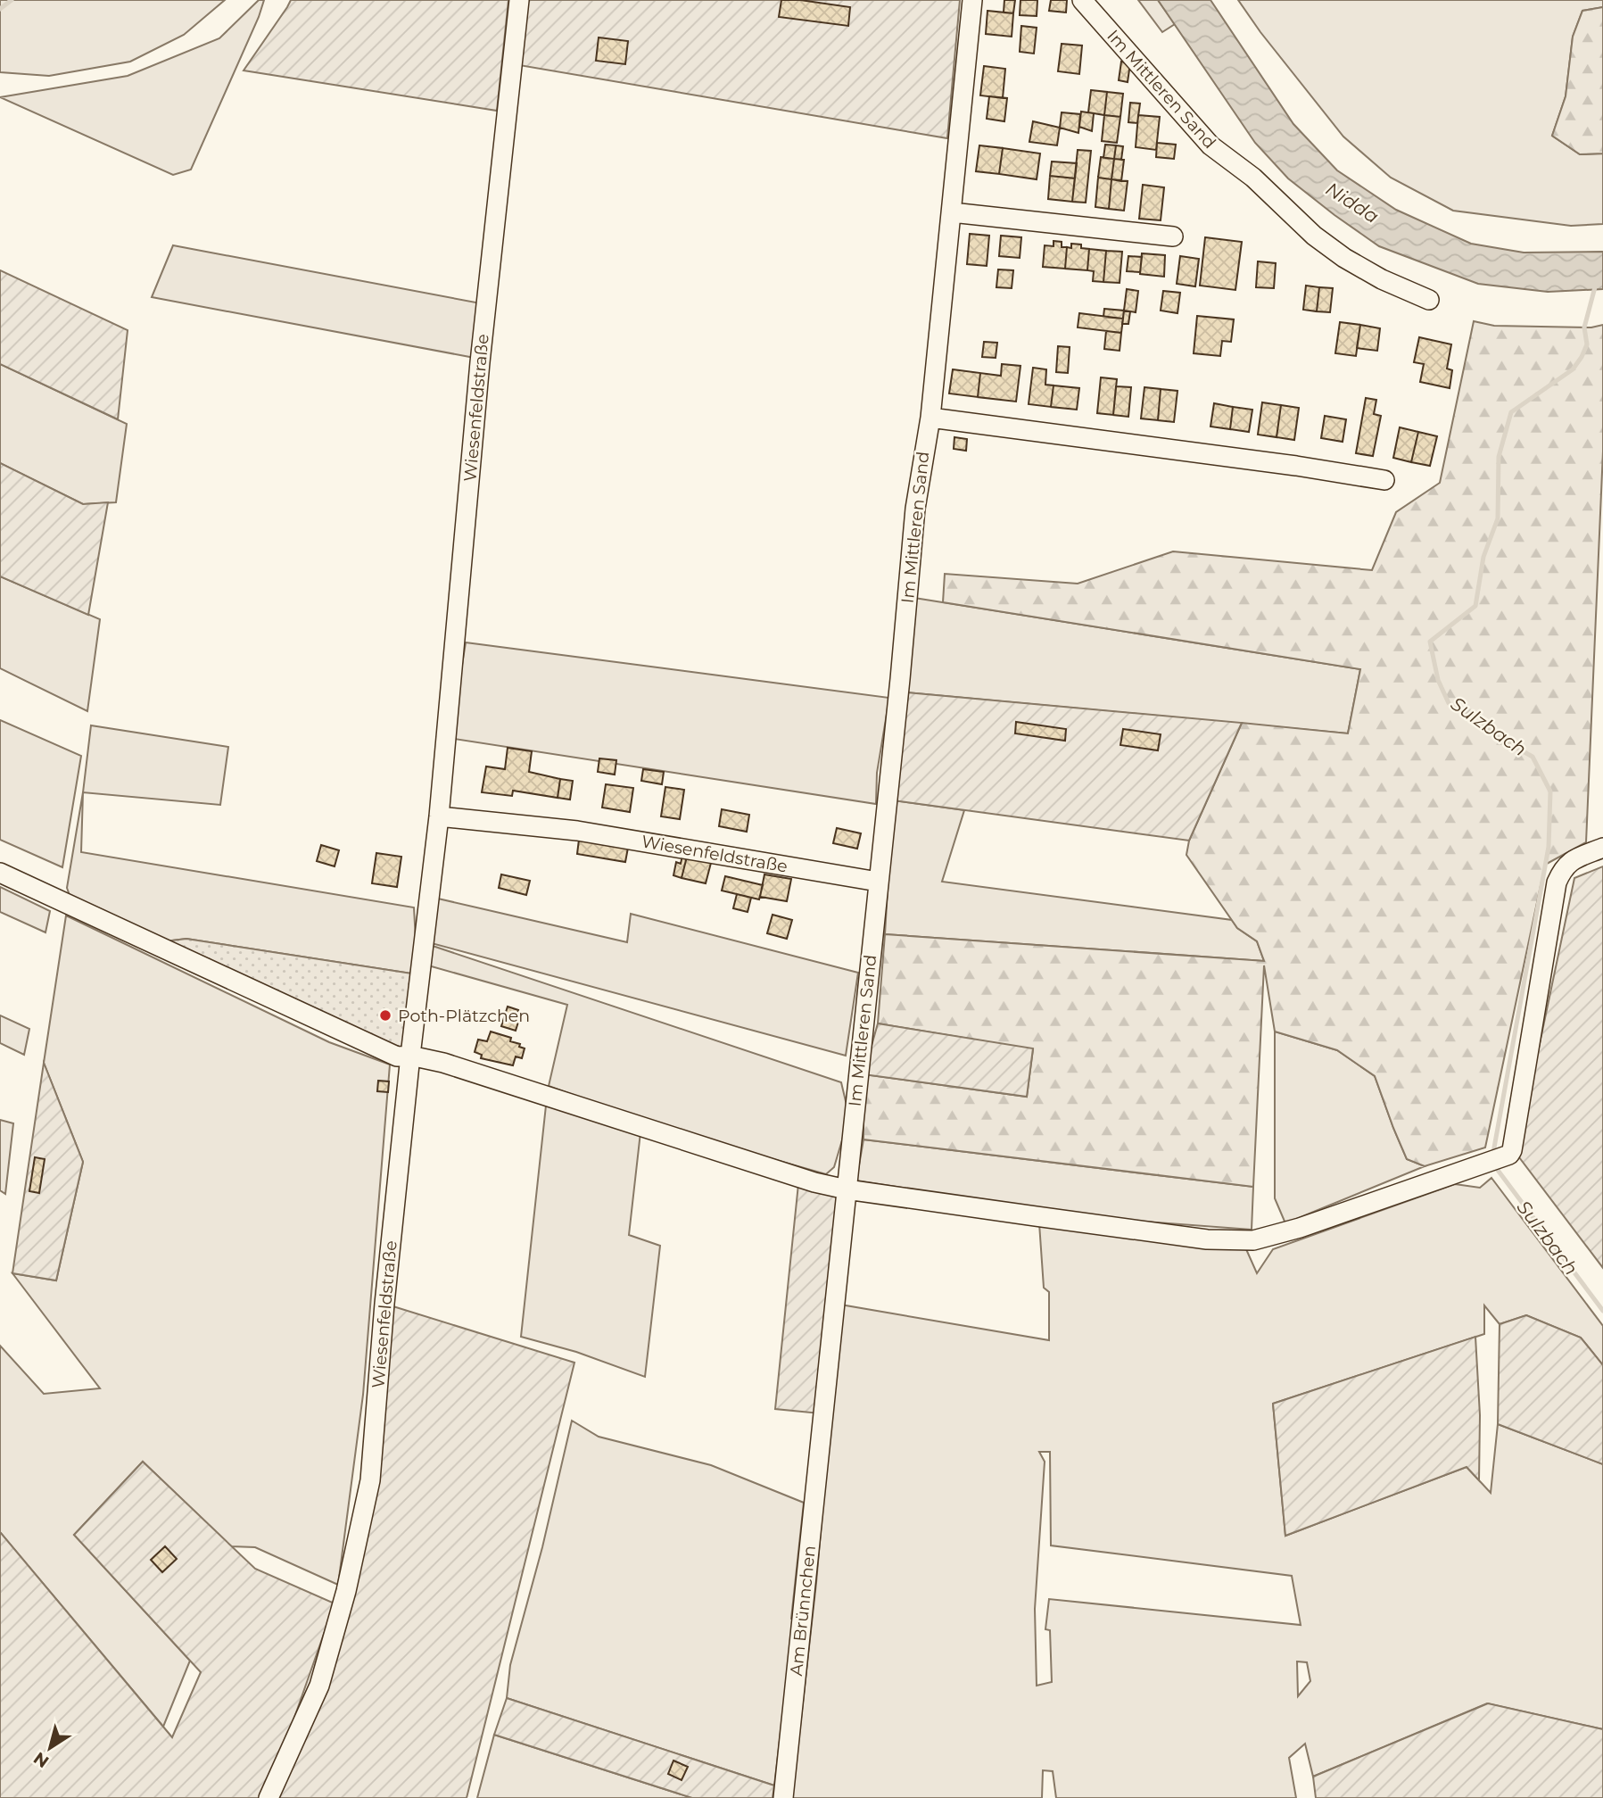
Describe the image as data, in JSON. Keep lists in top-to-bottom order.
{
  "streets": {
    "street": ["Im Mittleren Sand", "Wiesenfeldstraße", "Am Brünnchen"]
  },
  "crossings": [
    ["Im Mittleren Sand", "Wiesenfeldstraße"],
    ["Im Mittleren Sand", "Am Brünnchen"]
  ],
  "water": ["Nidda", "Sulzbach"],
  "places": ["Poth-Plätzchen"],
  "north": "bottom left"
}
